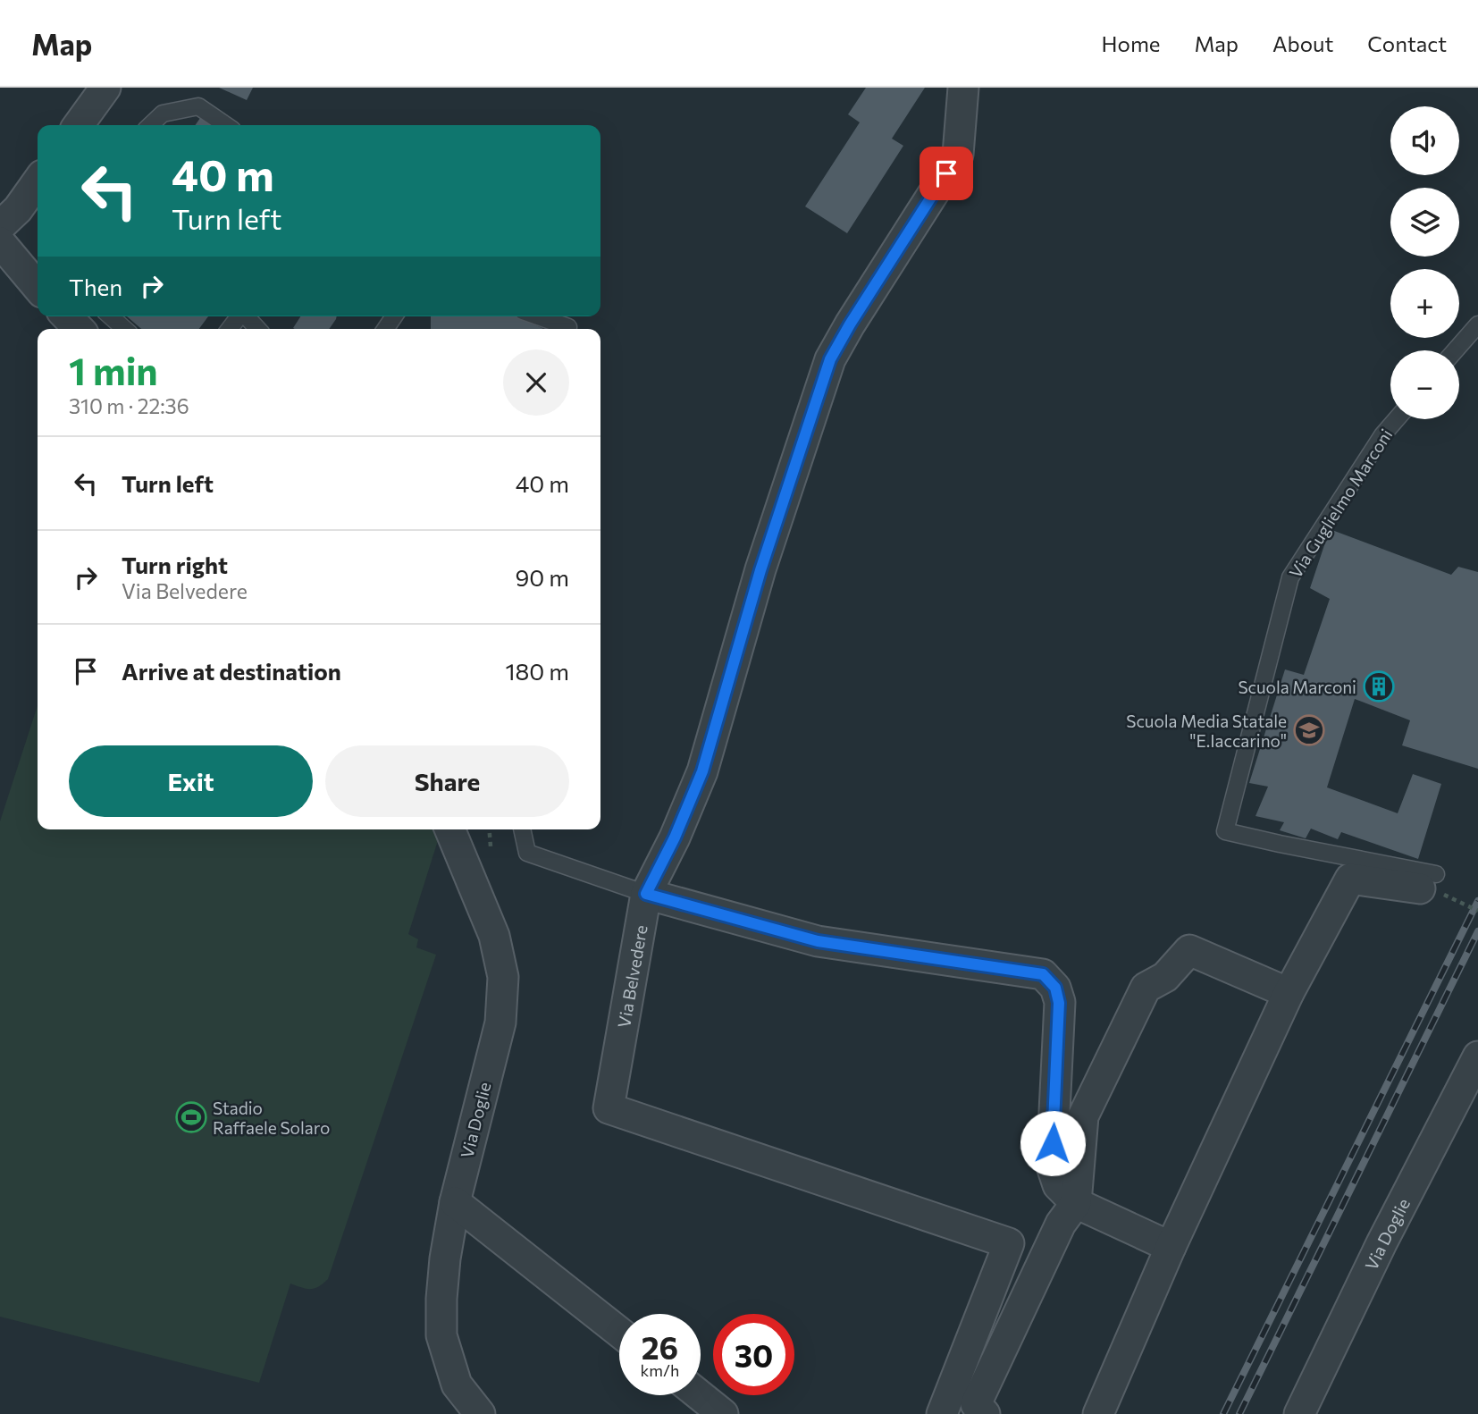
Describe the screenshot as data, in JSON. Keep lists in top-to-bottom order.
{
  "streets": {
    "street": ["Via Belvedere", "Via Doglie"],
    "lane": ["Via Guglielmo Marconi"]
  },
  "places": {
    "building": ["Scuola Marconi"],
    "school or university": ["Scuola Media Statale \"E.Iaccarino\""],
    "sports": ["Stadio Raffaele Solaro"]
  },
  "page": {
    "header": "Map",
    "nav": [
      "Home",
      "Map",
      "About",
      "Contact"
    ],
    "map_buttons": ["+", "−"],
    "turn": ["40 m", "Turn left"],
    "then": "Then",
    "heading": ["1 min", "310 m · 22:36"],
    "list": [
      {
        "name": "Turn left",
        "value": "40 m"
      },
      {
        "name": "Turn right",
        "note": "Via Belvedere",
        "value": "90 m"
      },
      {
        "name": "Arrive at destination",
        "value": "180 m"
      }
    ],
    "buttons": ["Exit", "Share"],
    "speed": "26 km/h",
    "limit": "30"
  }
}
